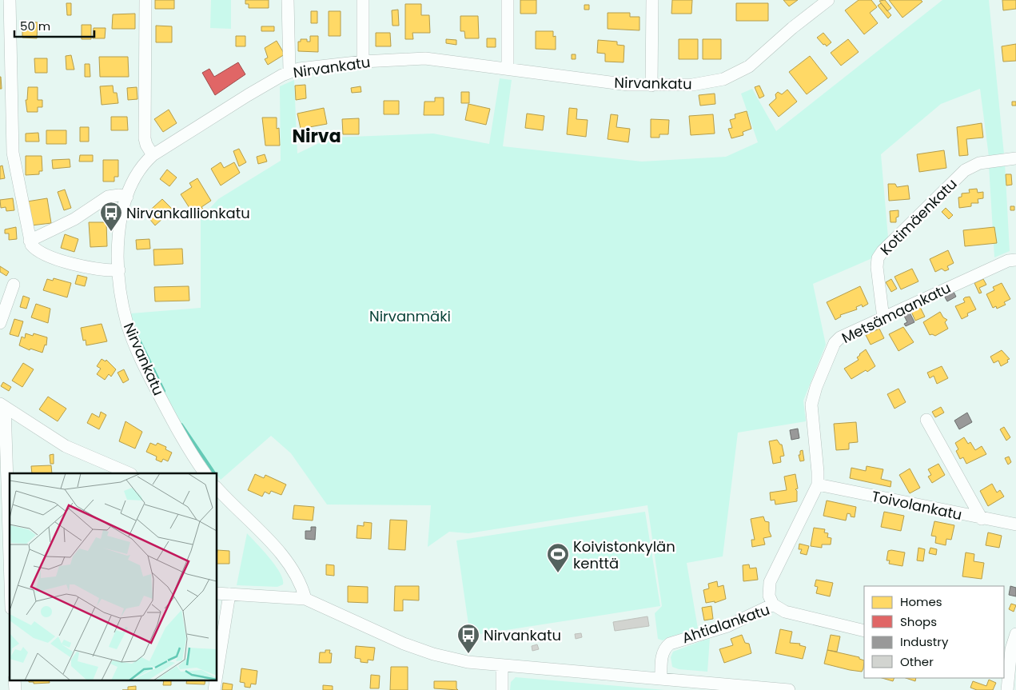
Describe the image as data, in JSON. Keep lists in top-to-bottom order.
{
  "streets": {
    "street": [
      "Nirvankatu",
      "Kotimäenkatu",
      "Metsämaankatu",
      "Toivolankatu",
      "Ahtialankatu"
    ]
  },
  "crossings": [
    ["Kotimäenkatu", "Metsämaankatu"],
    ["Metsämaankatu", "Toivolankatu"],
    ["Metsämaankatu", "Ahtialankatu"]
  ],
  "districts": ["Nirva"],
  "parks": ["Nirvanmäki"],
  "places": {
    "bus stop": ["Nirvankallionkatu", "Nirvankatu"],
    "sports": ["Koivistonkylän kenttä"]
  },
  "legend": [
    "Homes",
    "Shops",
    "Industry",
    "Other"
  ],
  "scale_bar": "50 m"
}
